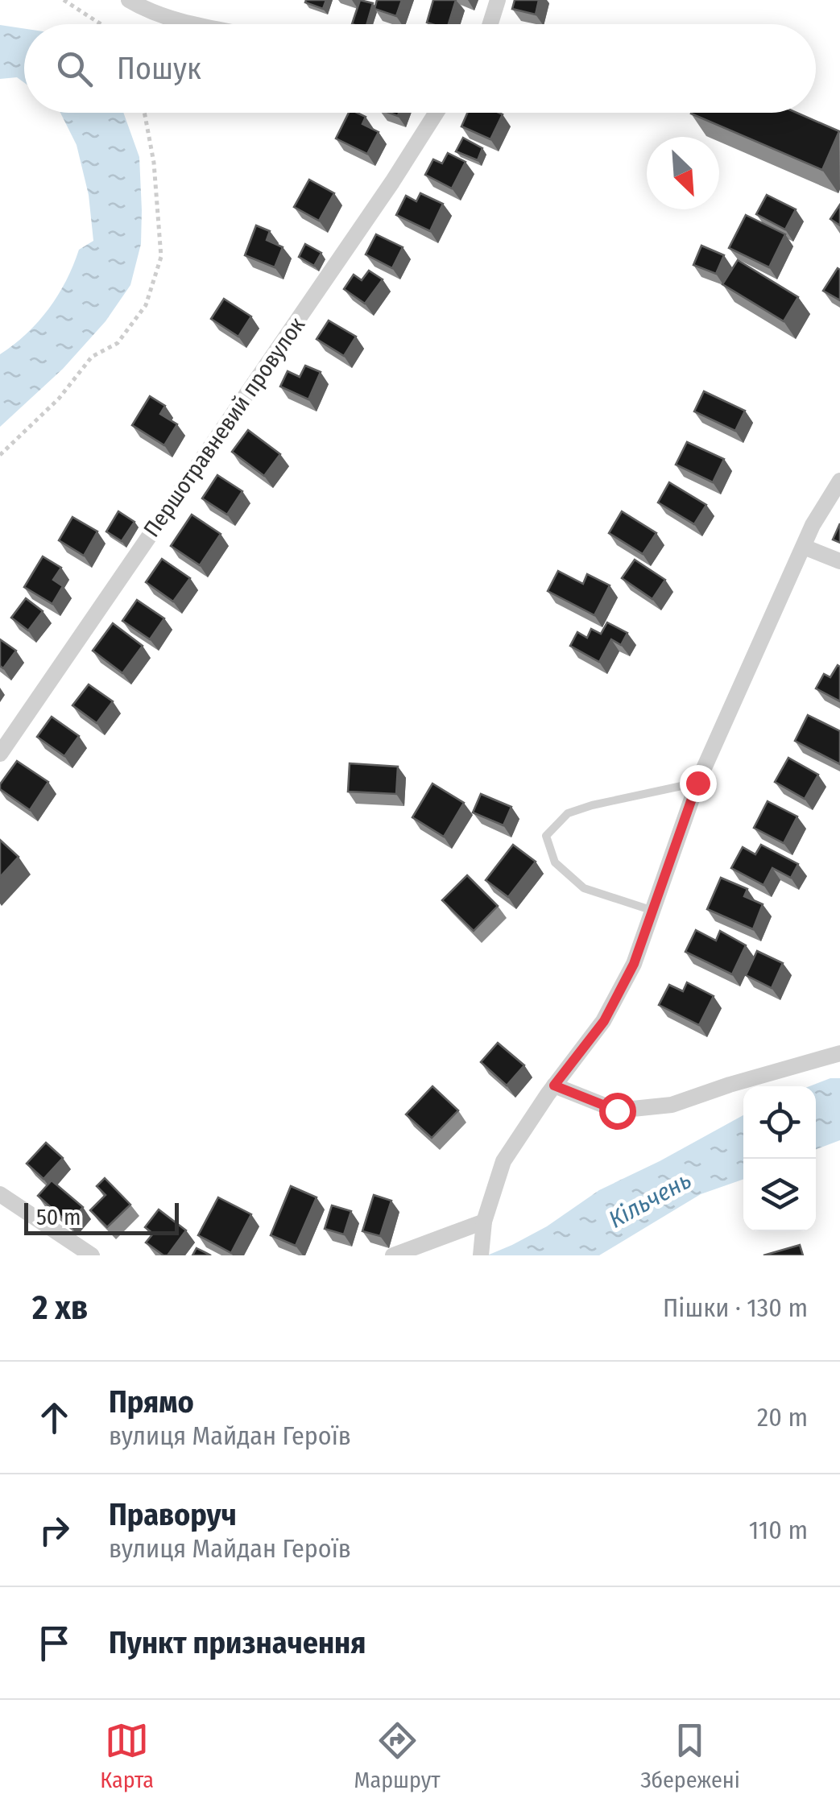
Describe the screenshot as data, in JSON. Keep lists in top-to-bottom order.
{
  "streets": {
    "street": ["Першотравневий провулок"]
  },
  "water": ["Кільчень"],
  "scale_bar": "50 m",
  "north": "bottom right",
  "page": {
    "search": "Пошук",
    "scale": "50 m",
    "heading": ["2 хв", "Пішки · 130 m"],
    "list": [
      ["Прямо", "вулиця Майдан Героїв", "20 m"],
      ["Праворуч", "вулиця Майдан Героїв", "110 m"],
      "Пункт призначення"
    ],
    "nav": ["Карта", "Маршрут", "Збережені"]
  }
}
